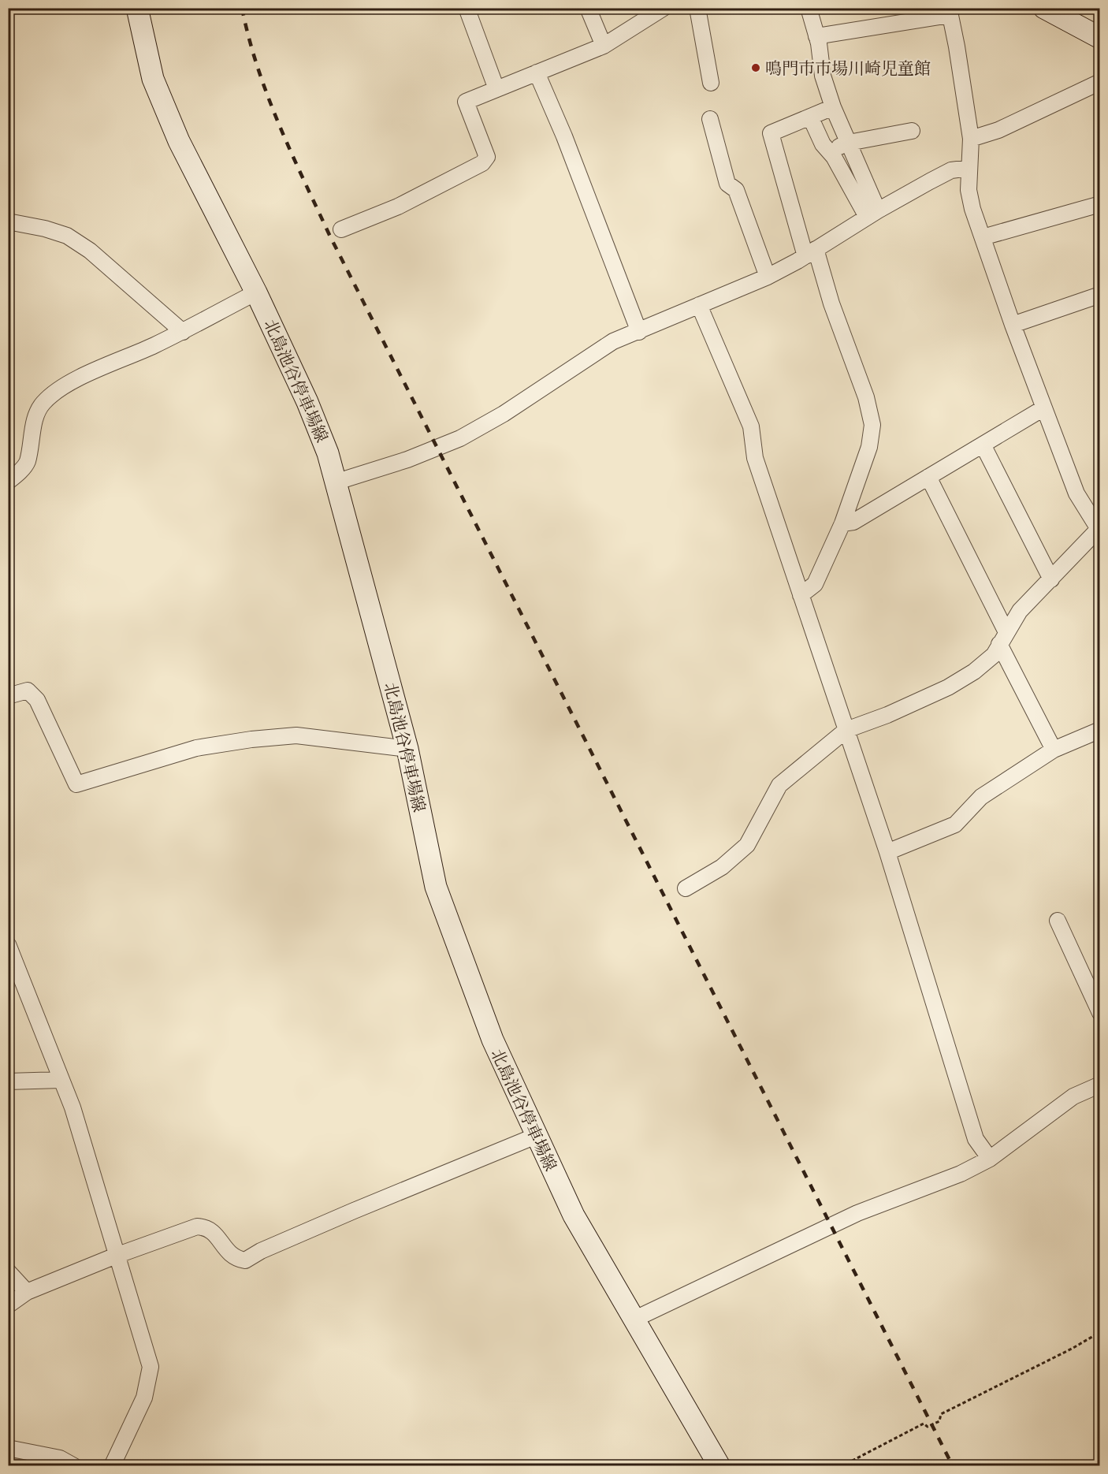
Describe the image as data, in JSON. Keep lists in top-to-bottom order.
{
  "streets": {
    "main road": ["北島池谷停車場線"]
  },
  "places": ["鳴門市市場川崎児童館"]
}
